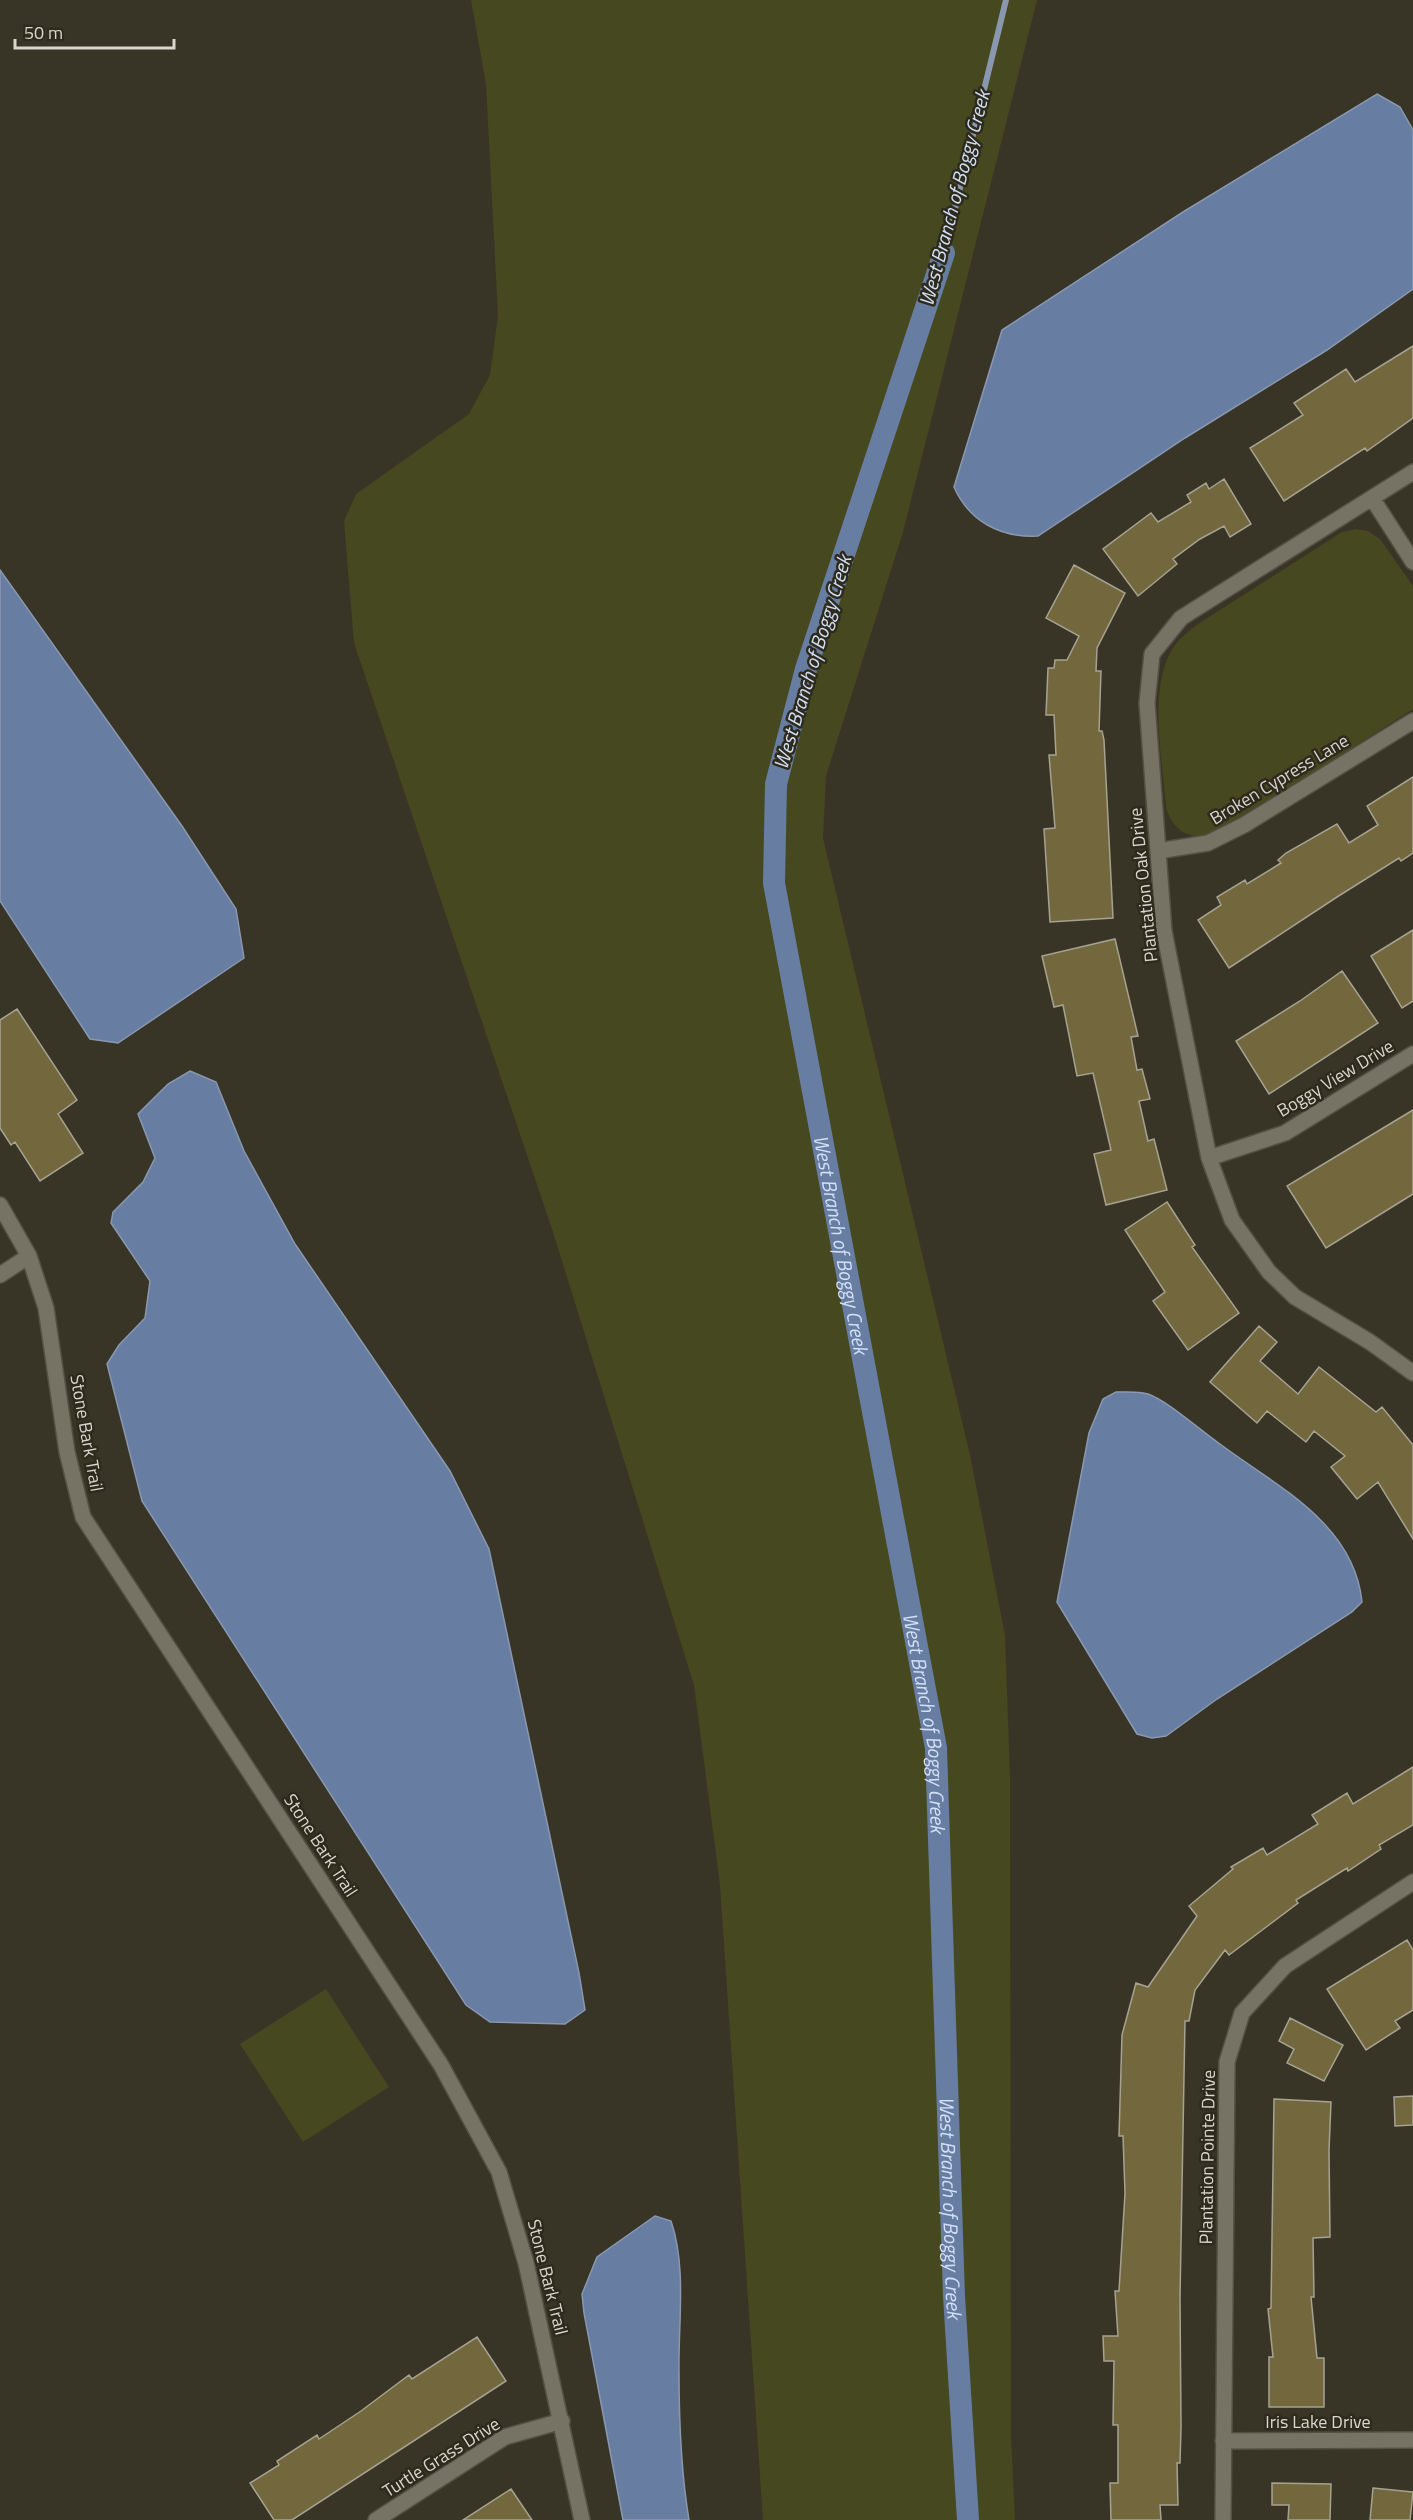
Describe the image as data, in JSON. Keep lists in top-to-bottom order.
{
  "streets": {
    "street": [
      "Broken Cypress Lane",
      "Plantation Oak Drive",
      "Boggy View Drive",
      "Stone Bark Trail",
      "Plantation Pointe Drive",
      "Iris Lake Drive",
      "Turtle Grass Drive"
    ]
  },
  "crossings": [
    ["Broken Cypress Lane", "Plantation Oak Drive"],
    ["Plantation Oak Drive", "Boggy View Drive"],
    ["Stone Bark Trail", "Turtle Grass Drive"],
    ["Plantation Pointe Drive", "Iris Lake Drive"]
  ],
  "water": ["West Branch of Boggy Creek"],
  "scale_bar": "50 m"
}
